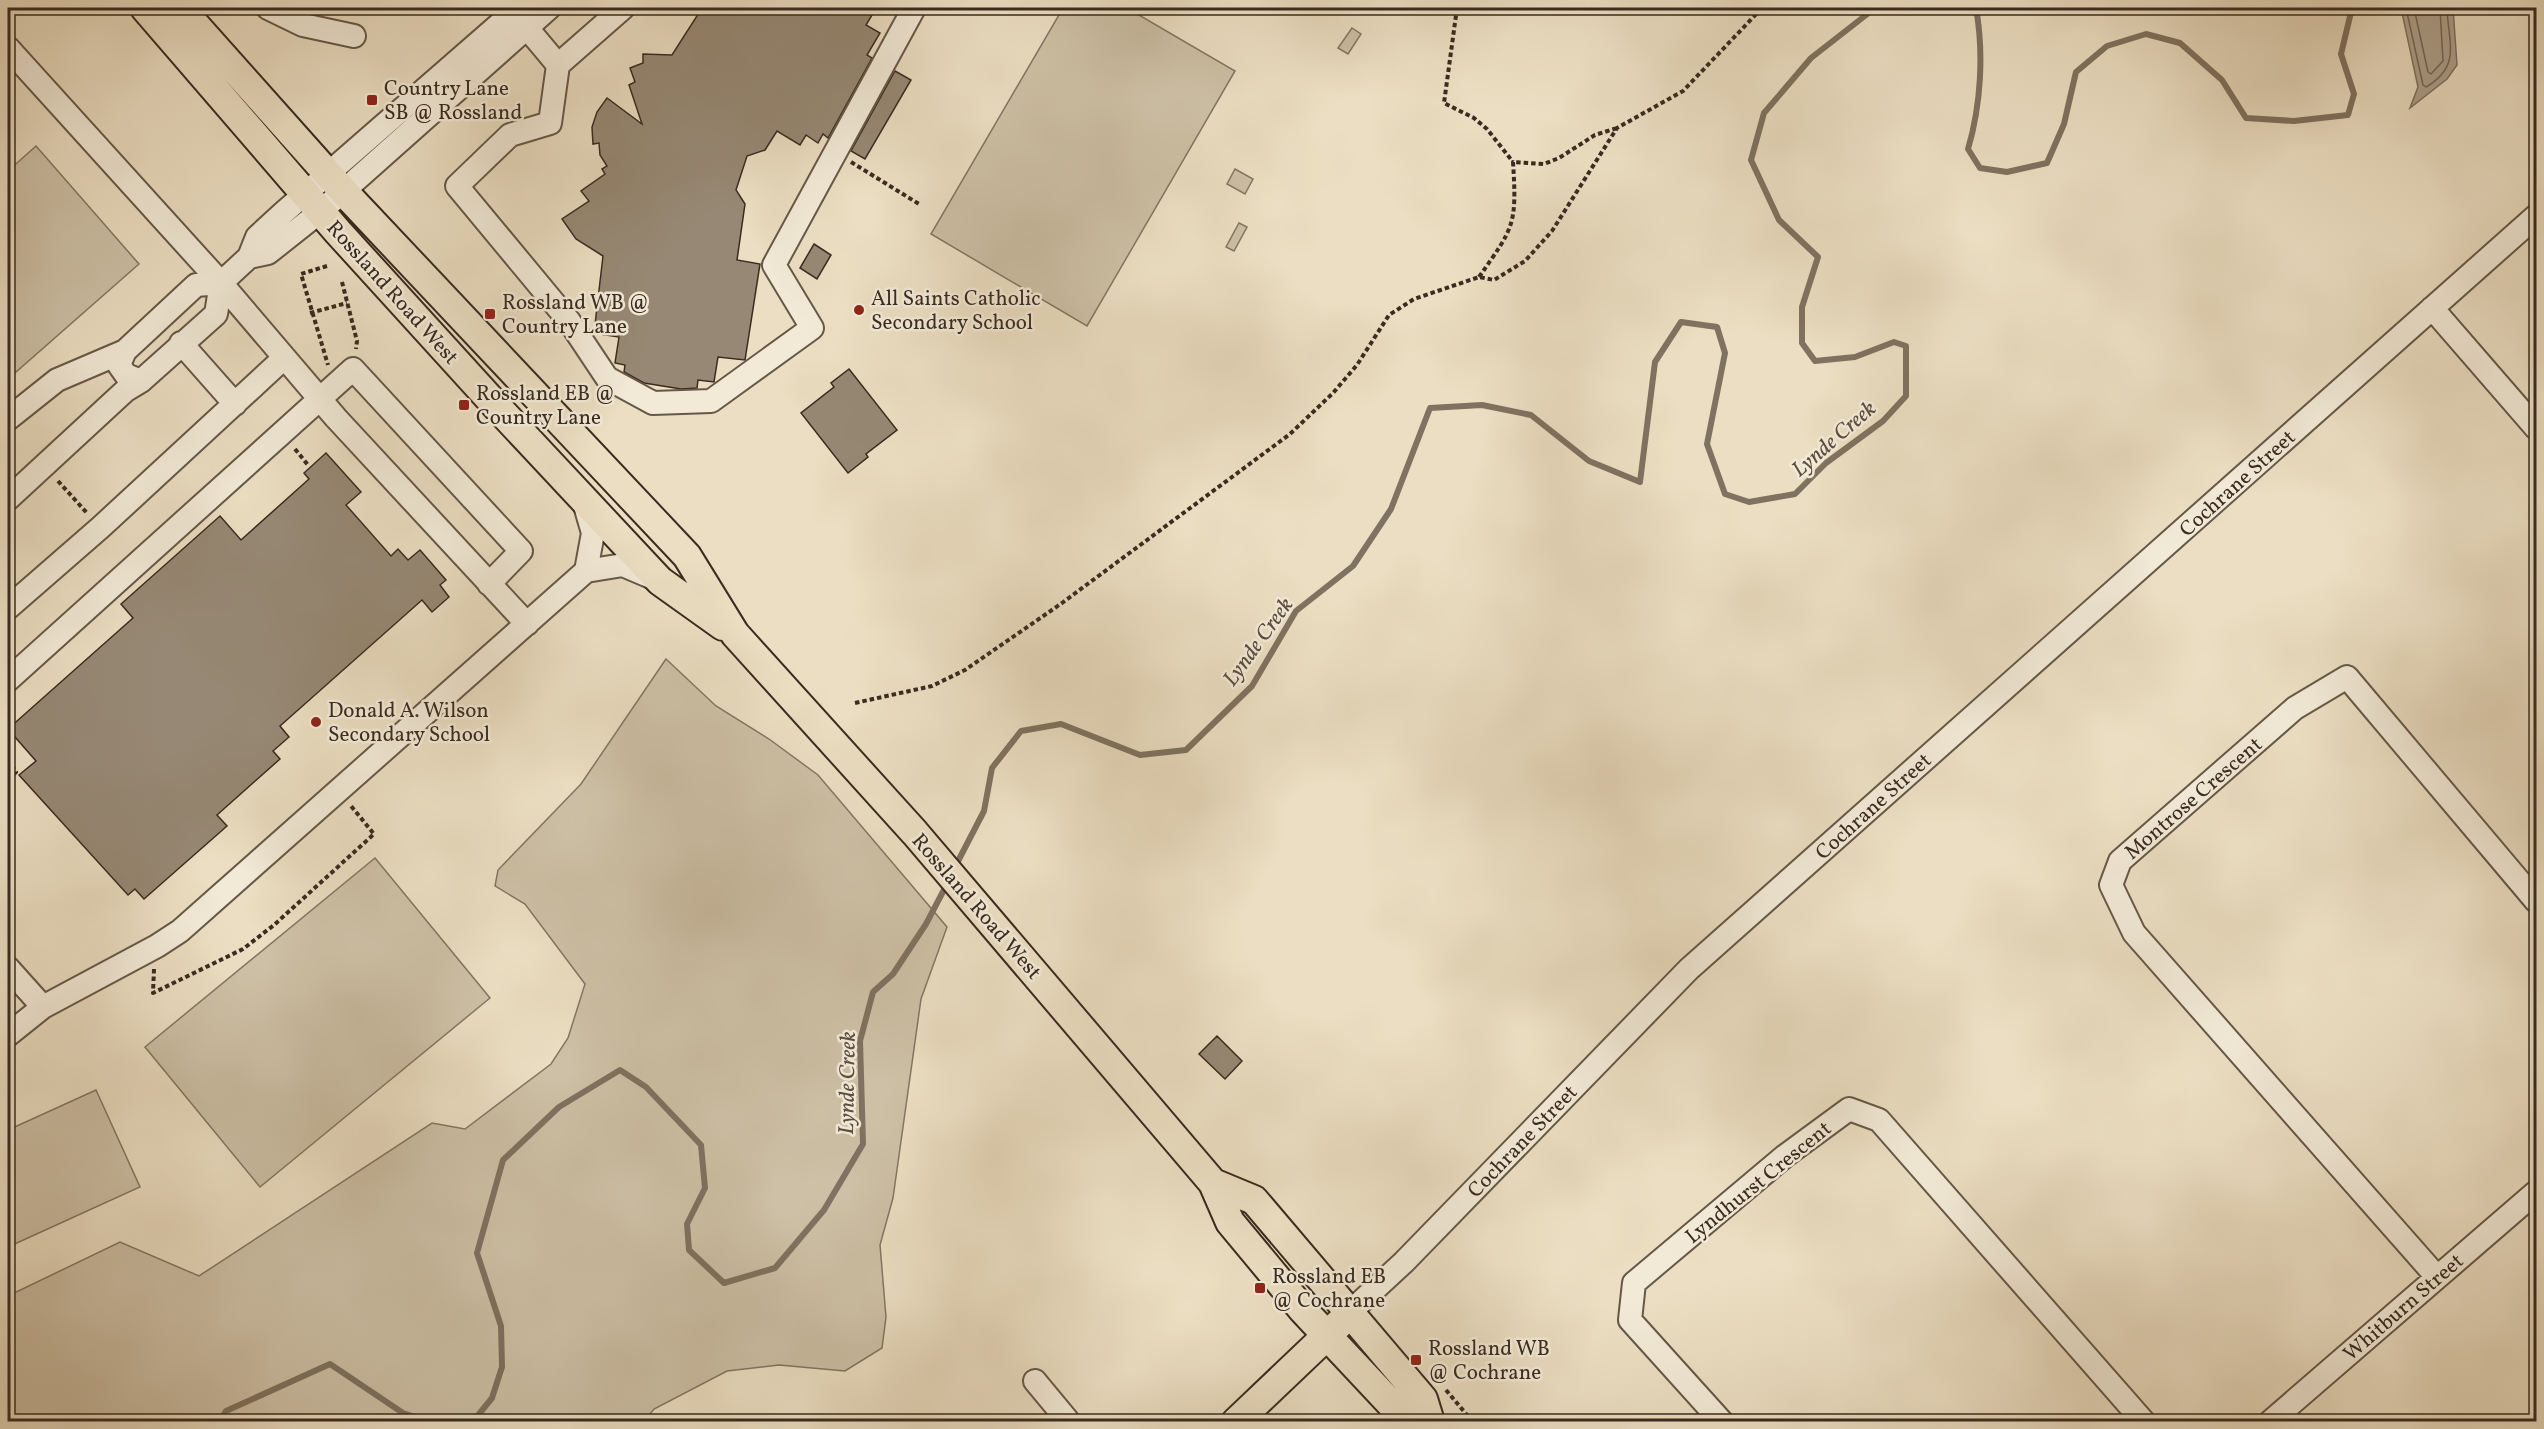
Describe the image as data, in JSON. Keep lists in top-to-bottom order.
{
  "streets": {
    "main road": ["Rossland Road West", "Cochrane Street"],
    "street": ["Montrose Crescent", "Lyndhurst Crescent", "Whitburn Street"]
  },
  "crossings": [
    ["Rossland Road West", "Cochrane Street"],
    ["Montrose Crescent", "Whitburn Street"]
  ],
  "water": ["Lynde Creek"],
  "places": {
    "transit": [
      "Country Lane SB @ Rossland",
      "Rossland WB @ Country Lane",
      "Rossland EB @ Country Lane",
      "Rossland EB @ Cochrane",
      "Rossland WB @ Cochrane"
    ],
    "other": ["All Saints Catholic Secondary School", "Donald A. Wilson Secondary School"]
  }
}
